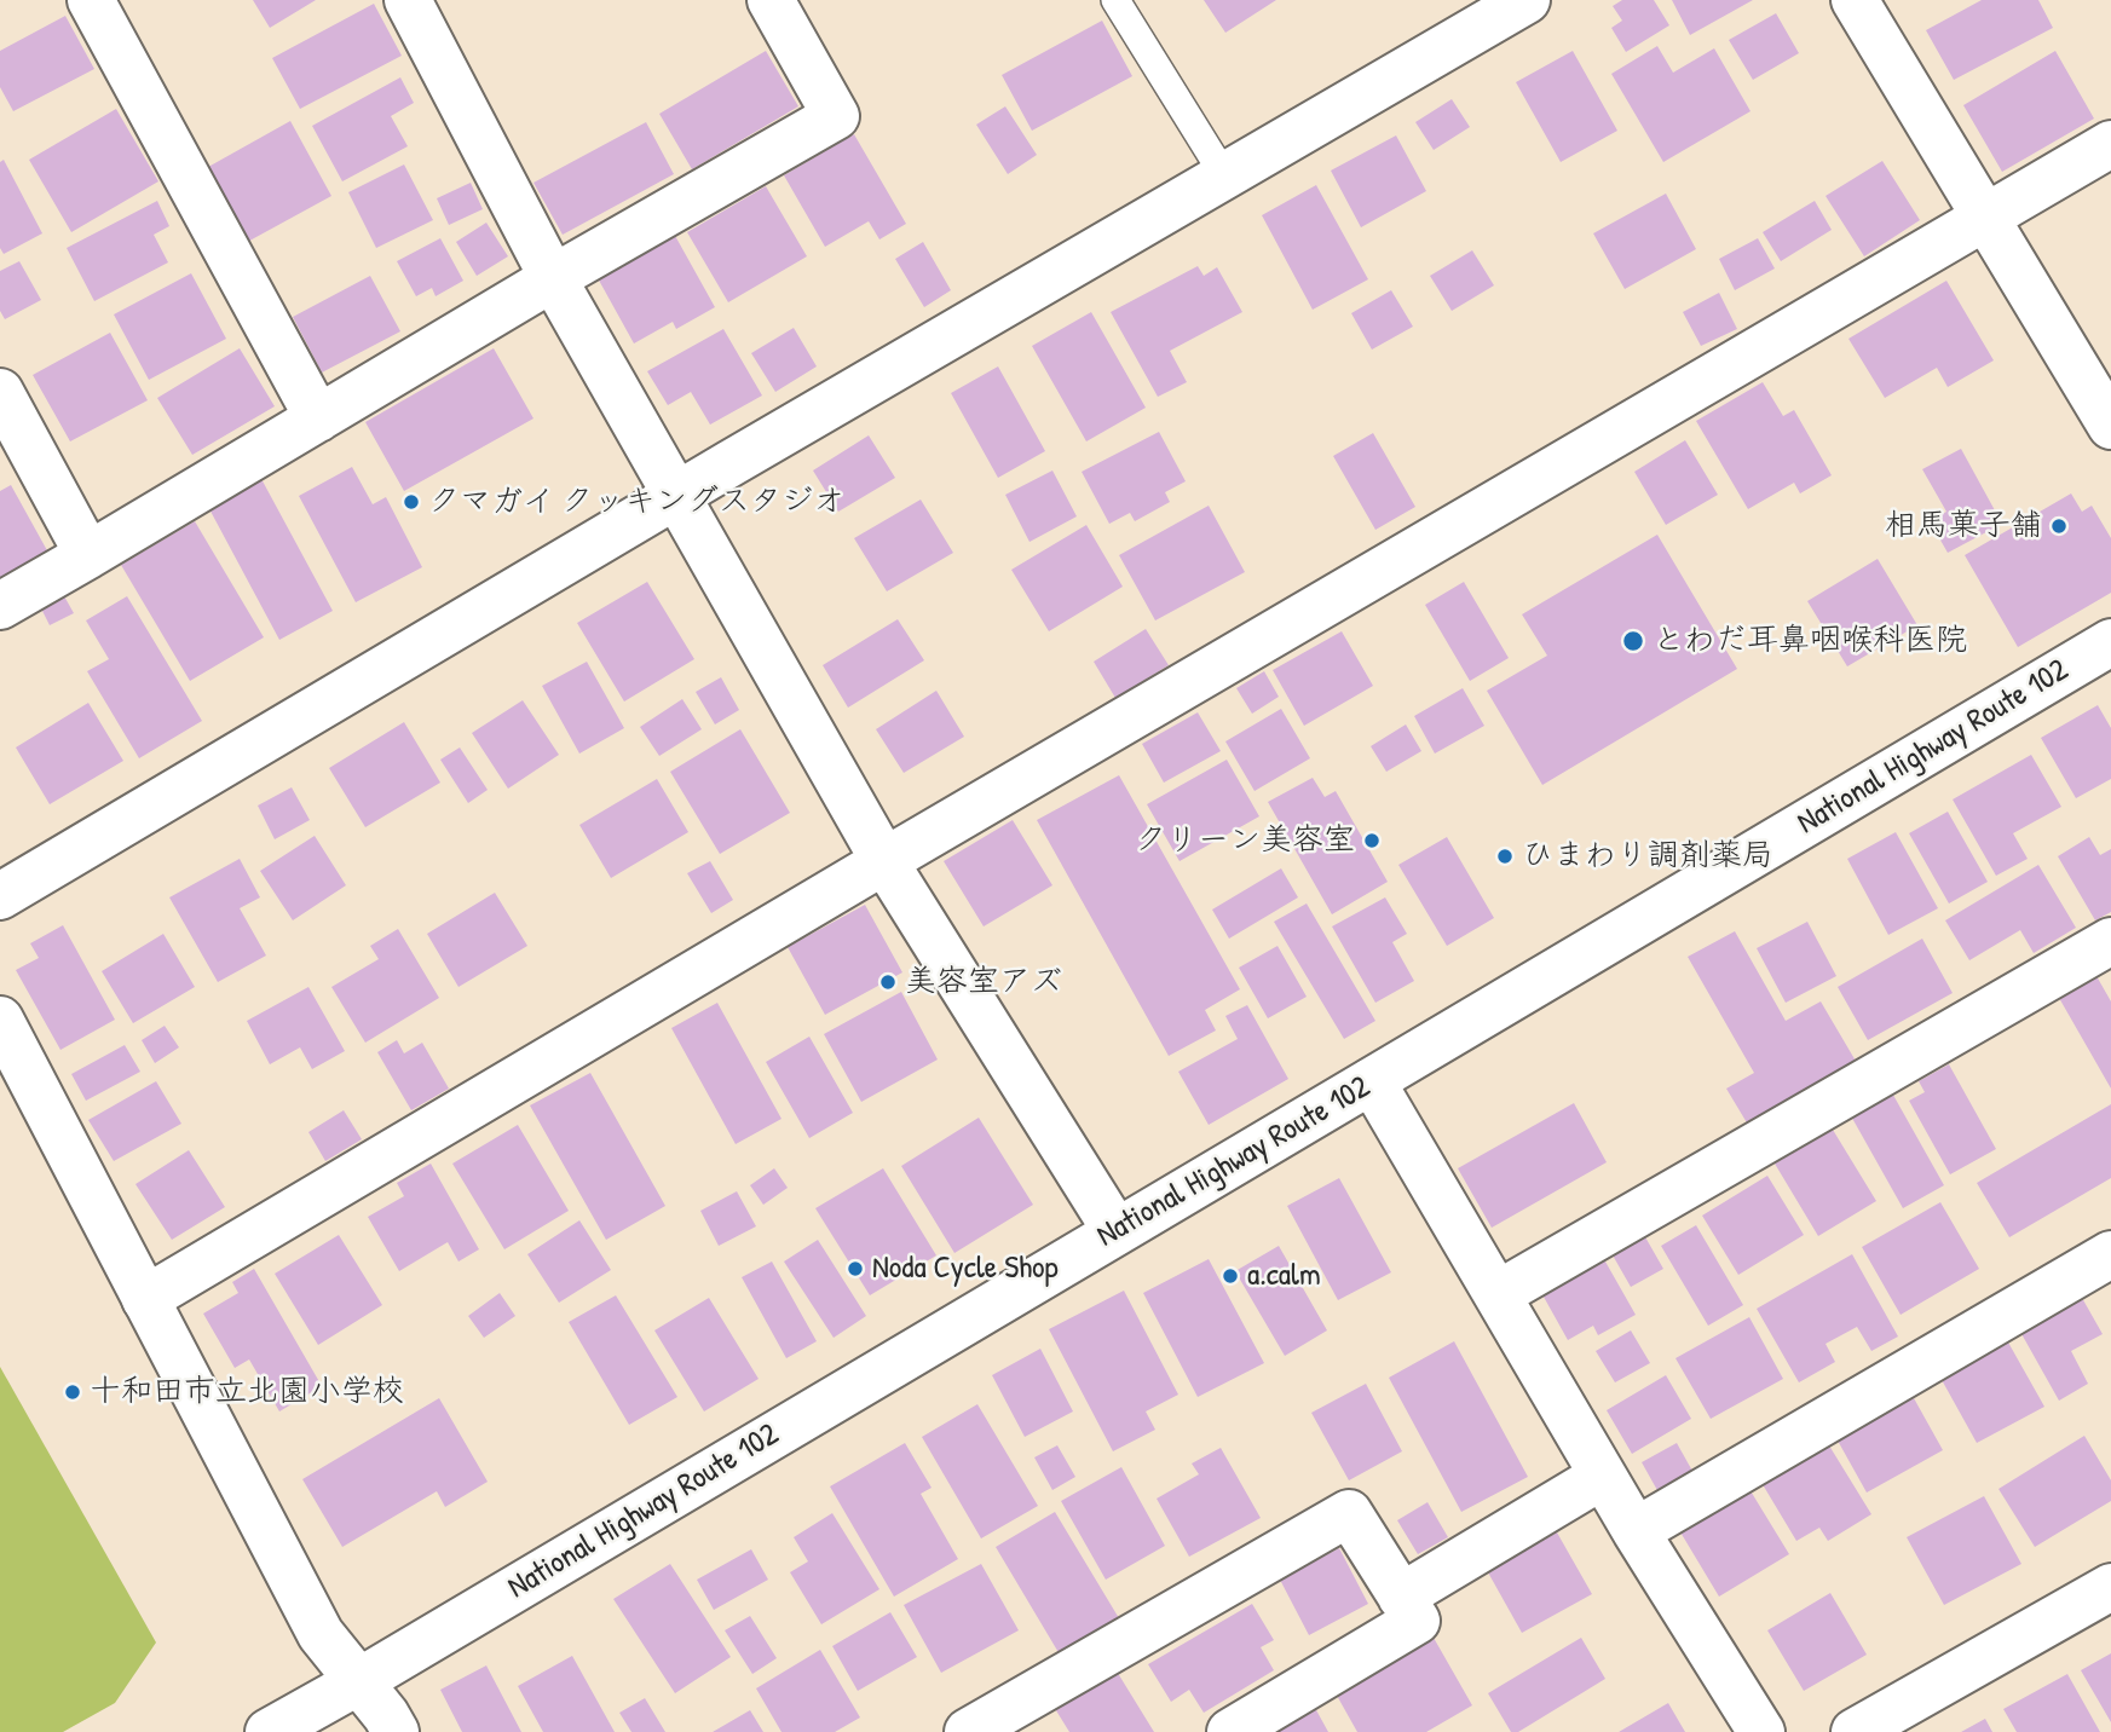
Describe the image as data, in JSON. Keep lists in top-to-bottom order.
{
  "streets": {
    "main road": ["National Highway Route 102"]
  },
  "places": [
    "クマガイ クッキングスタジオ",
    "相馬菓子舗",
    "とわだ耳鼻咽喉科医院",
    "クリーン美容室",
    "ひまわり調剤薬局",
    "美容室アズ",
    "Noda Cycle Shop",
    "a.calm",
    "十和田市立北園小学校"
  ]
}
